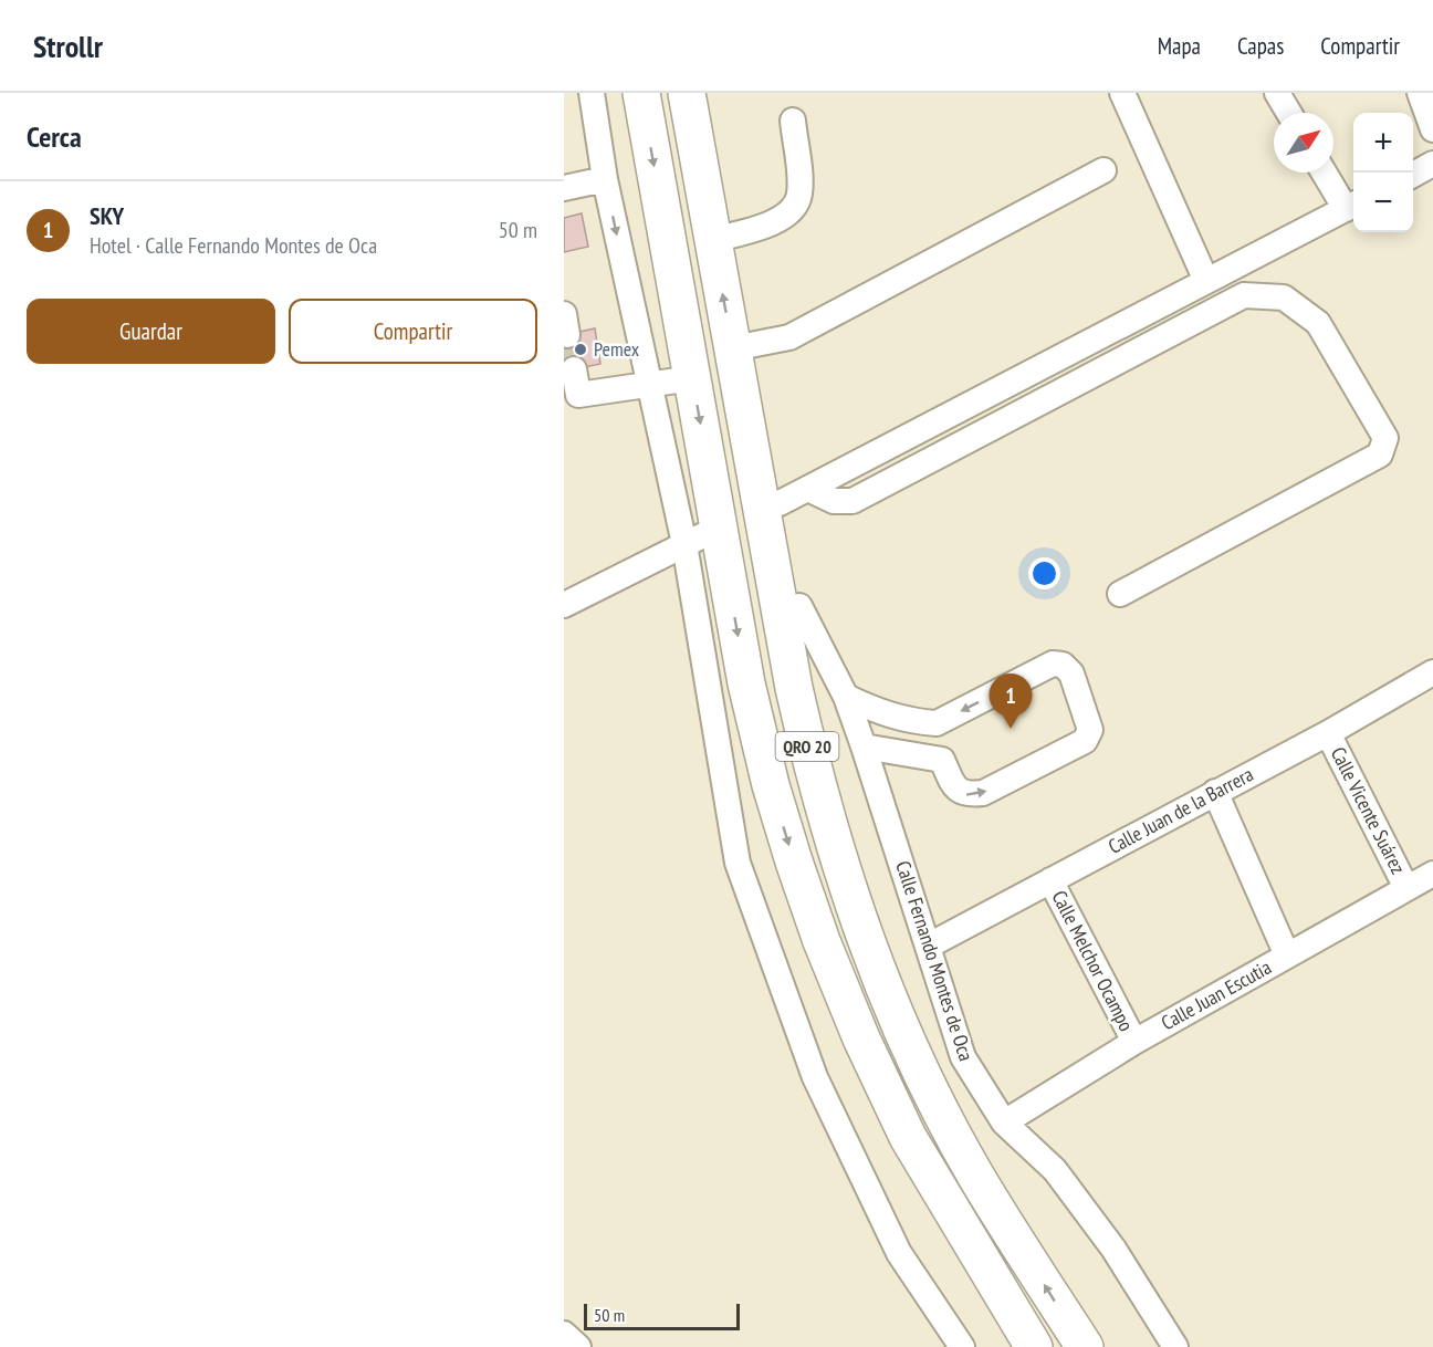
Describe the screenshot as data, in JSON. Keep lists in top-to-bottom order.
{
  "streets": {
    "highway": ["QRO 20"],
    "street": [
      "Calle Juan de la Barrera",
      "Calle Vicente Suárez",
      "Calle Fernando Montes de Oca",
      "Calle Melchor Ocampo",
      "Calle Juan Escutia"
    ]
  },
  "crossings": [
    ["Calle Juan de la Barrera", "Calle Vicente Suárez"],
    ["Calle Juan de la Barrera", "Calle Fernando Montes de Oca"],
    ["Calle Juan de la Barrera", "Calle Melchor Ocampo"],
    ["Calle Vicente Suárez", "Calle Juan Escutia"],
    ["Calle Fernando Montes de Oca", "Calle Juan Escutia"],
    ["Calle Melchor Ocampo", "Calle Juan Escutia"]
  ],
  "places": ["Pemex"],
  "scale_bar": "50 m",
  "north": "top right",
  "page": {
    "header": "Strollr",
    "nav": ["Mapa", "Capas", "Compartir"],
    "heading": "Cerca",
    "map_buttons": ["+", "−"],
    "list": [
      {
        "mark": "1",
        "name": "SKY",
        "note": "Hotel · Calle Fernando Montes de Oca",
        "value": "50 m"
      }
    ],
    "buttons": ["Guardar", "Compartir"],
    "pins": "1",
    "scale": "50 m"
  }
}
